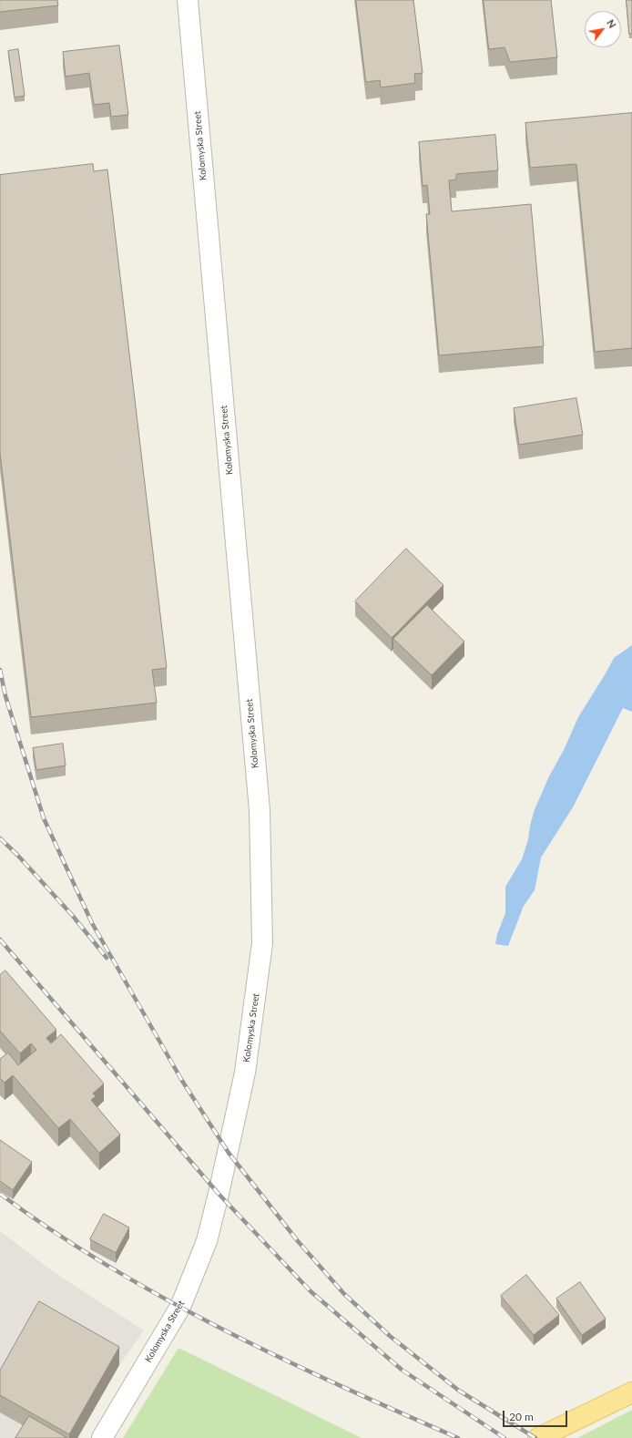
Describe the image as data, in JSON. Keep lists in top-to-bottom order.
{
  "streets": {
    "street": ["Kolomyska Street"]
  },
  "scale_bar": "20 m",
  "north": "top right"
}
